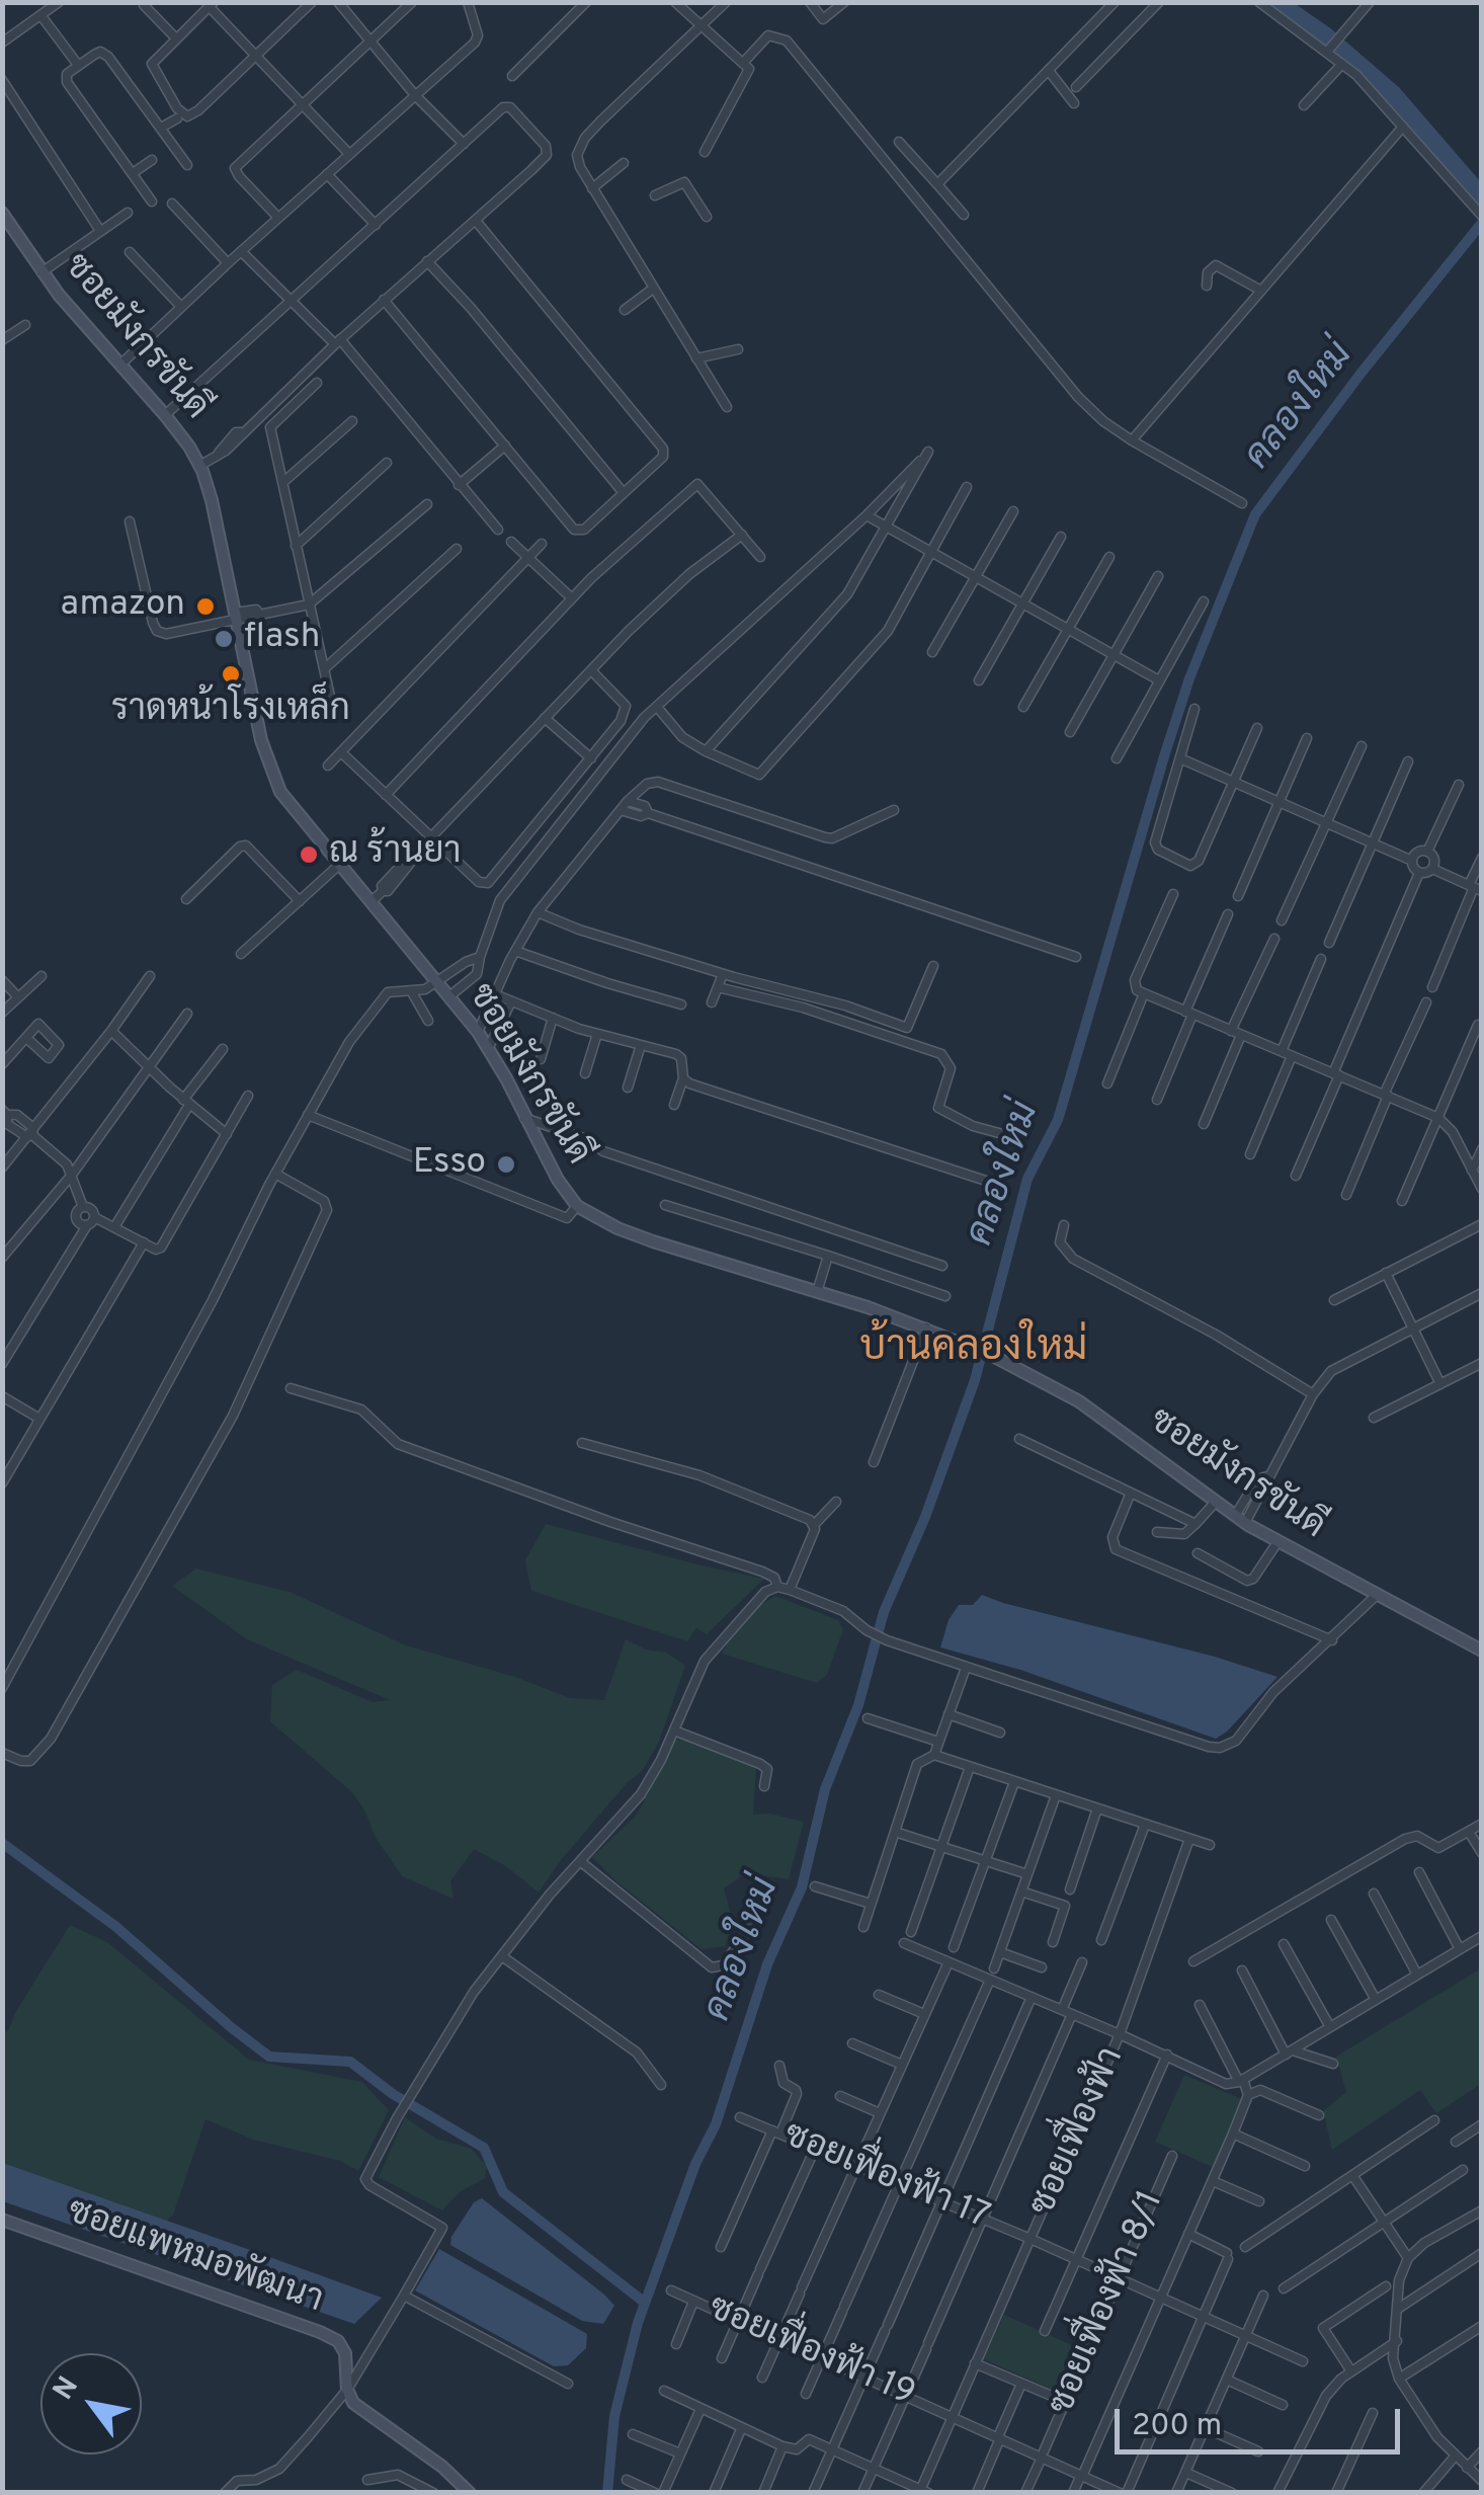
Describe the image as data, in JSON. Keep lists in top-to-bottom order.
{
  "streets": {
    "street": [
      "ซอยมังกรขันดี",
      "ซอยเฟื่องฟ้า",
      "ซอยเฟื่องฟ้า 17",
      "ซอยแพหมอพัฒนา",
      "ซอยเฟื่องฟ้า 8/1",
      "ซอยเฟื่องฟ้า 19"
    ]
  },
  "crossings": [
    ["ซอยเฟื่องฟ้า", "ซอยเฟื่องฟ้า 17"],
    ["ซอยเฟื่องฟ้า", "ซอยเฟื่องฟ้า 19"],
    ["ซอยเฟื่องฟ้า 17", "ซอยเฟื่องฟ้า 8/1"],
    ["ซอยเฟื่องฟ้า 8/1", "ซอยเฟื่องฟ้า 19"]
  ],
  "districts": ["บ้านคลองใหม่"],
  "water": ["คลองใหม่"],
  "places": [
    "amazon",
    "flash",
    "ราดหน้าโรงเหล็ก",
    "ณ ร้านยา",
    "Esso"
  ],
  "scale_bar": "200 m",
  "north": "top left"
}
